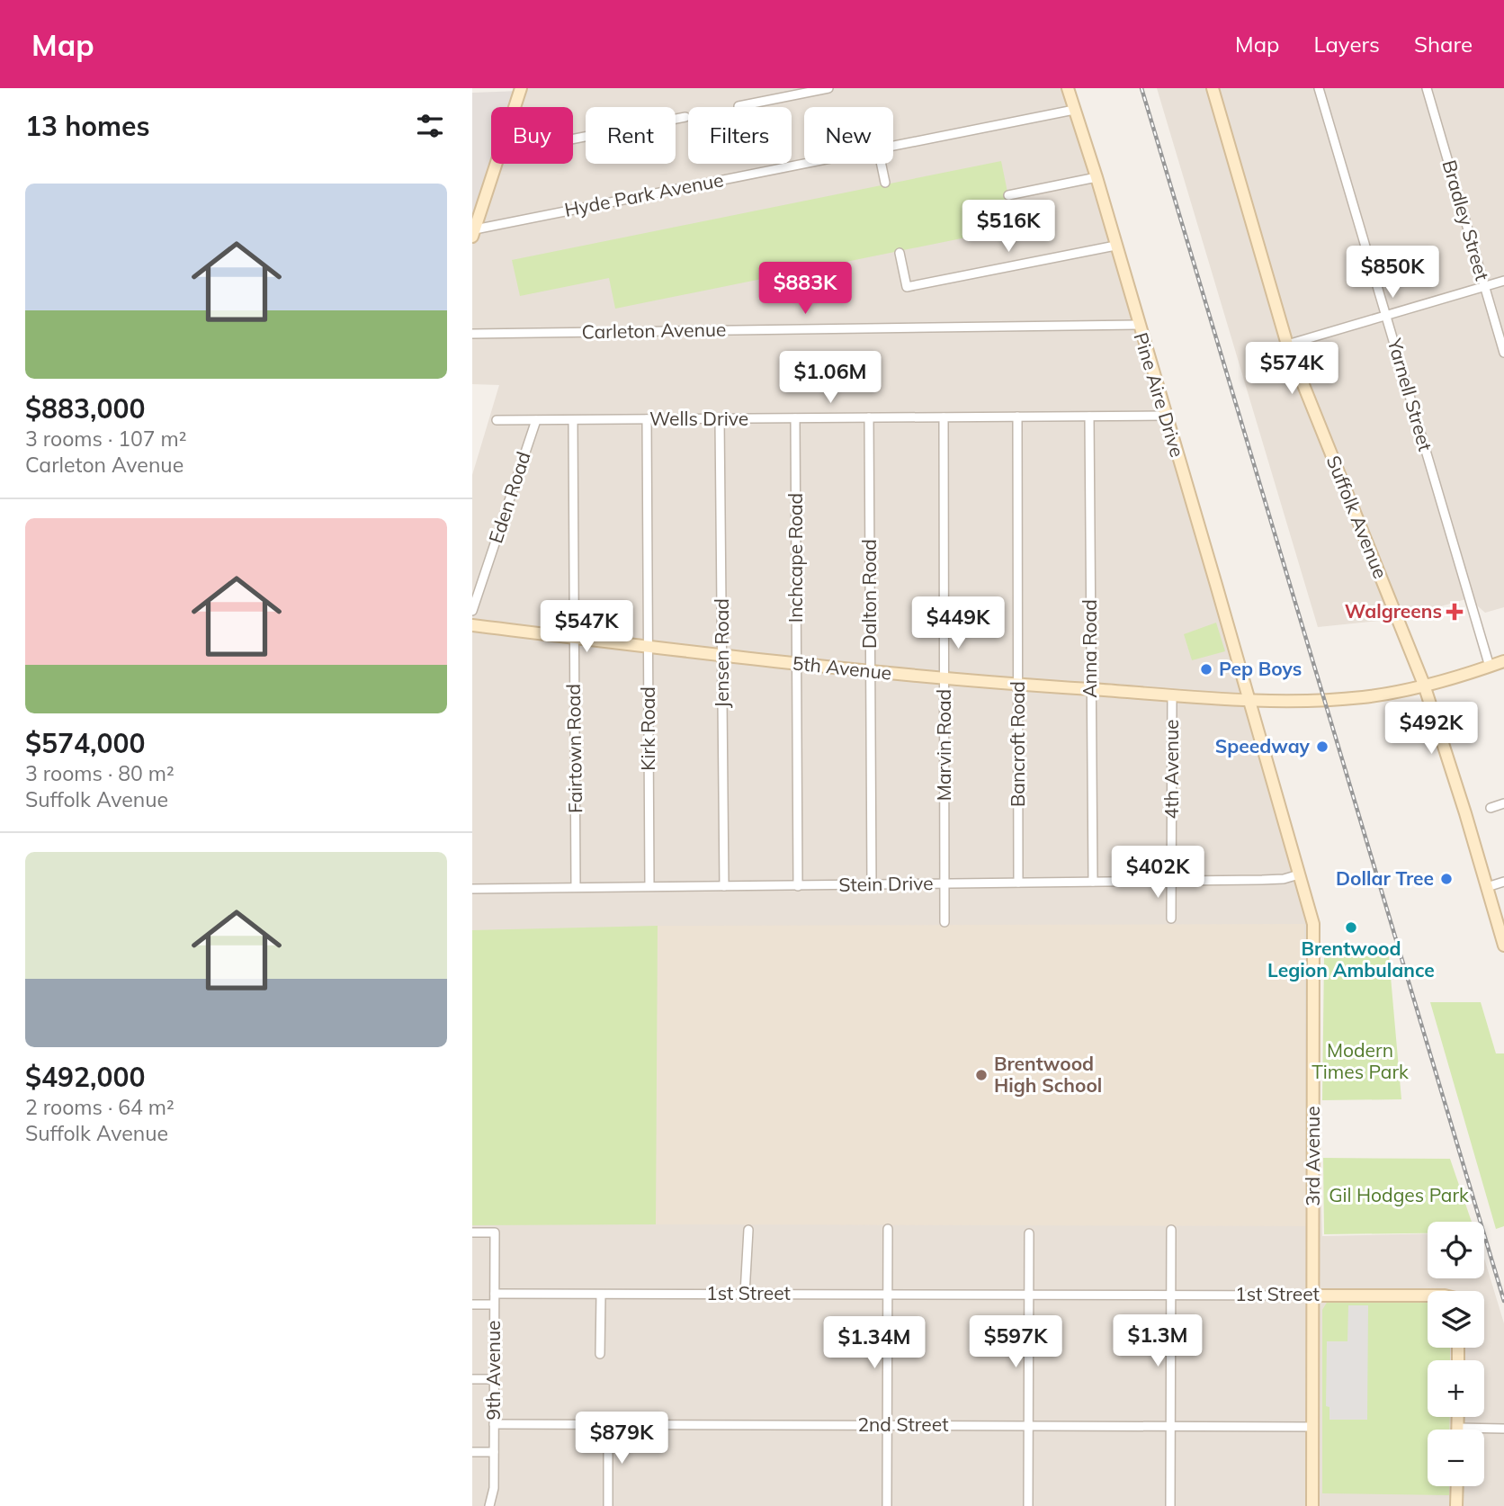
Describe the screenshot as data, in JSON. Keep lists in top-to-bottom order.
{
  "streets": {
    "street": [
      "Hyde Park Avenue",
      "Bradley Street",
      "Carleton Avenue",
      "Pine Aire Drive",
      "Yarnell Street",
      "Wells Drive",
      "Eden Road",
      "Suffolk Avenue",
      "Inchcape Road",
      "Dalton Road",
      "Anna Road",
      "Jensen Road",
      "5th Avenue",
      "Kirk Road",
      "Bancroft Road",
      "Marvin Road",
      "Fairtown Road",
      "4th Avenue",
      "Stein Drive",
      "3rd Avenue",
      "1st Street",
      "9th Avenue",
      "2nd Street"
    ]
  },
  "crossings": [
    ["Hyde Park Avenue", "Pine Aire Drive"],
    ["Carleton Avenue", "Pine Aire Drive"],
    ["Pine Aire Drive", "Wells Drive"],
    ["Pine Aire Drive", "5th Avenue"],
    ["Pine Aire Drive", "3rd Avenue"],
    ["Yarnell Street", "5th Avenue"],
    ["Wells Drive", "Eden Road"],
    ["Wells Drive", "Inchcape Road"],
    ["Wells Drive", "Dalton Road"],
    ["Wells Drive", "Anna Road"],
    ["Wells Drive", "Jensen Road"],
    ["Wells Drive", "Kirk Road"],
    ["Wells Drive", "Bancroft Road"],
    ["Wells Drive", "Marvin Road"],
    ["Wells Drive", "Fairtown Road"],
    ["Suffolk Avenue", "5th Avenue"],
    ["Inchcape Road", "5th Avenue"],
    ["Inchcape Road", "Stein Drive"],
    ["Dalton Road", "5th Avenue"],
    ["Dalton Road", "Stein Drive"],
    ["Anna Road", "5th Avenue"],
    ["Anna Road", "Stein Drive"],
    ["Jensen Road", "5th Avenue"],
    ["Jensen Road", "Stein Drive"],
    ["5th Avenue", "Kirk Road"],
    ["5th Avenue", "Bancroft Road"],
    ["5th Avenue", "Marvin Road"],
    ["5th Avenue", "Fairtown Road"],
    ["5th Avenue", "4th Avenue"],
    ["5th Avenue", "3rd Avenue"],
    ["Kirk Road", "Stein Drive"],
    ["Bancroft Road", "Stein Drive"],
    ["Marvin Road", "Stein Drive"],
    ["Fairtown Road", "Stein Drive"],
    ["4th Avenue", "Stein Drive"],
    ["Stein Drive", "3rd Avenue"],
    ["3rd Avenue", "1st Street"],
    ["3rd Avenue", "2nd Street"],
    ["1st Street", "9th Avenue"],
    ["9th Avenue", "2nd Street"]
  ],
  "parks": ["Modern Times Park", "Gil Hodges Park"],
  "places": {
    "health": ["Walgreens"],
    "other": [
      "Pep Boys",
      "Speedway",
      "Dollar Tree",
      "Brentwood Legion Ambulance",
      "Brentwood High School"
    ]
  },
  "page": {
    "header": "Map",
    "nav": ["Map", "Layers", "Share"],
    "heading": "13 homes",
    "chip": [
      "Buy",
      "Rent",
      "Filters",
      "New"
    ],
    "list": [
      {
        "name": "$883,000",
        "note": "3 rooms · 107 m² · Carleton Avenue"
      },
      {
        "name": "$574,000",
        "note": "3 rooms · 80 m² · Suffolk Avenue"
      },
      {
        "name": "$492,000",
        "note": "2 rooms · 64 m² · Suffolk Avenue"
      }
    ],
    "price": [
      "$516K",
      "$850K",
      "$883K",
      "$574K",
      "$1.06M",
      "$449K",
      "$547K",
      "$492K",
      "$402K",
      "$1.3M",
      "$597K",
      "$1.34M",
      "$879K"
    ],
    "map_buttons": ["+", "−"]
  }
}
